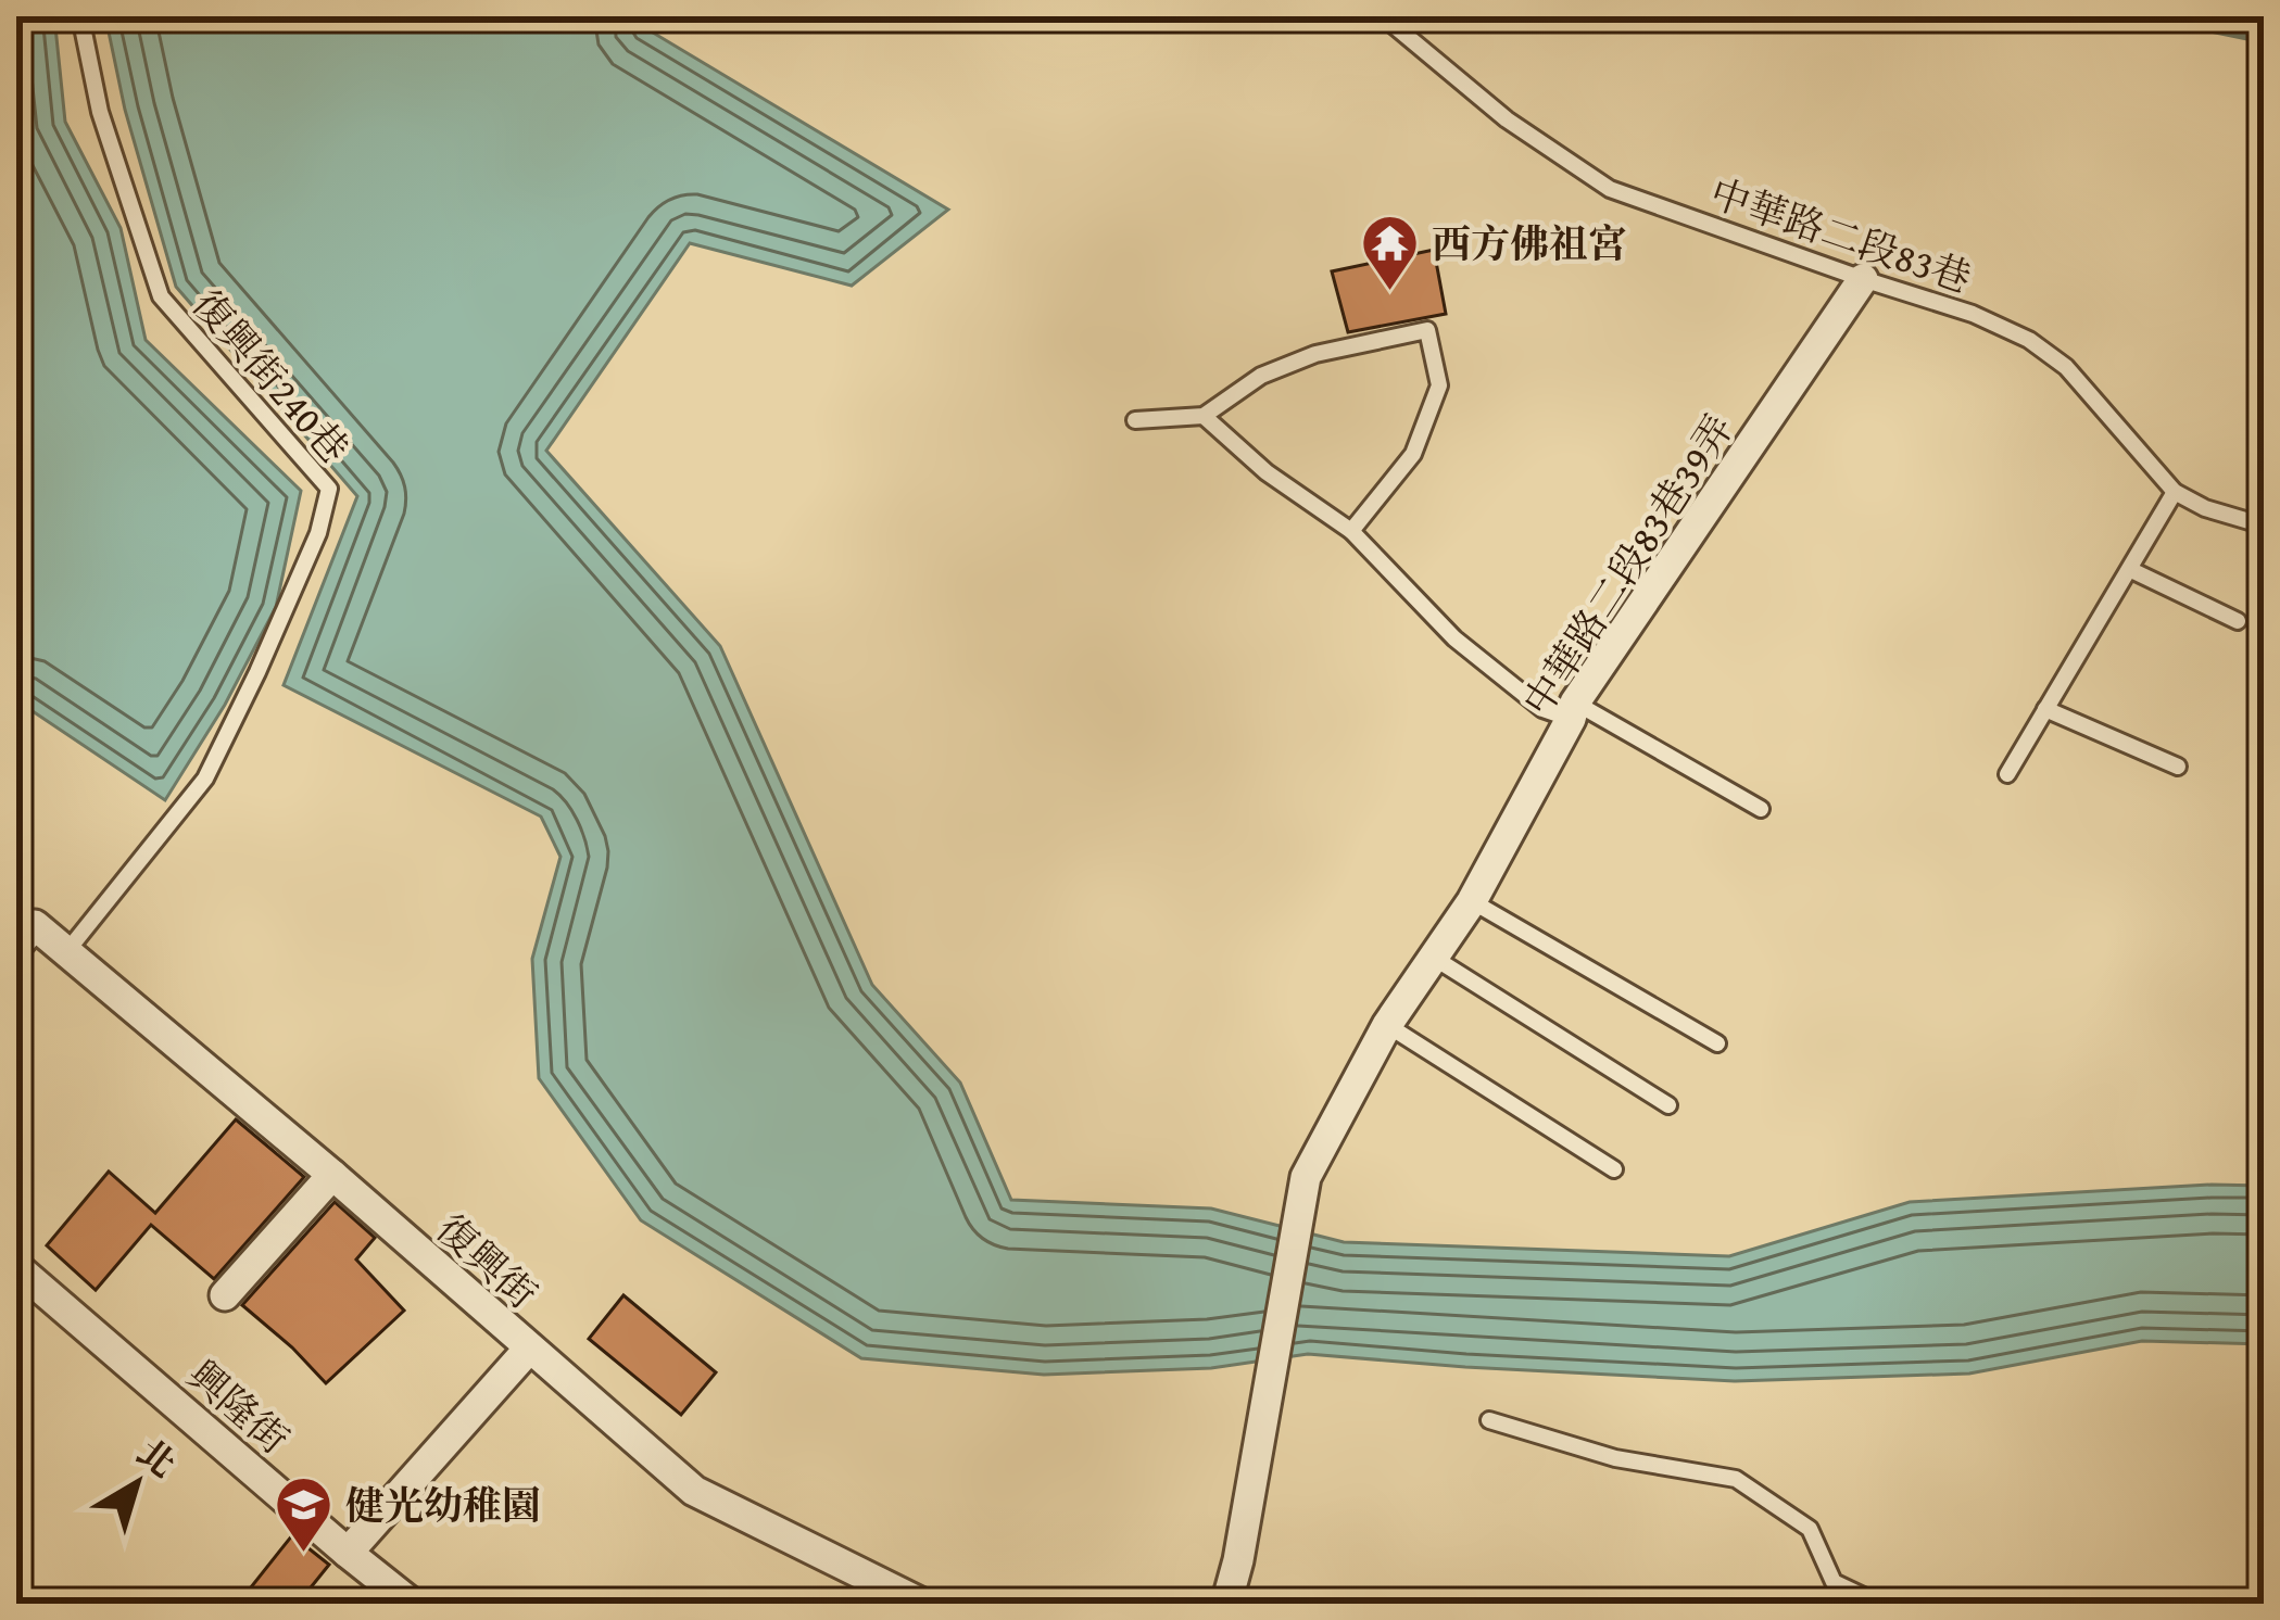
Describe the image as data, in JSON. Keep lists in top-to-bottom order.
{
  "streets": {
    "street": ["中華路二段83巷39弄", "復興街", "興隆街"],
    "lane": ["中華路二段83巷", "復興街240巷"]
  },
  "crossings": [
    ["中華路二段83巷", "中華路二段83巷39弄"],
    ["復興街240巷", "復興街"]
  ],
  "places": {
    "temple": ["西方佛祖宮"],
    "school or university": ["健光幼稚園"]
  },
  "north": "top right"
}
